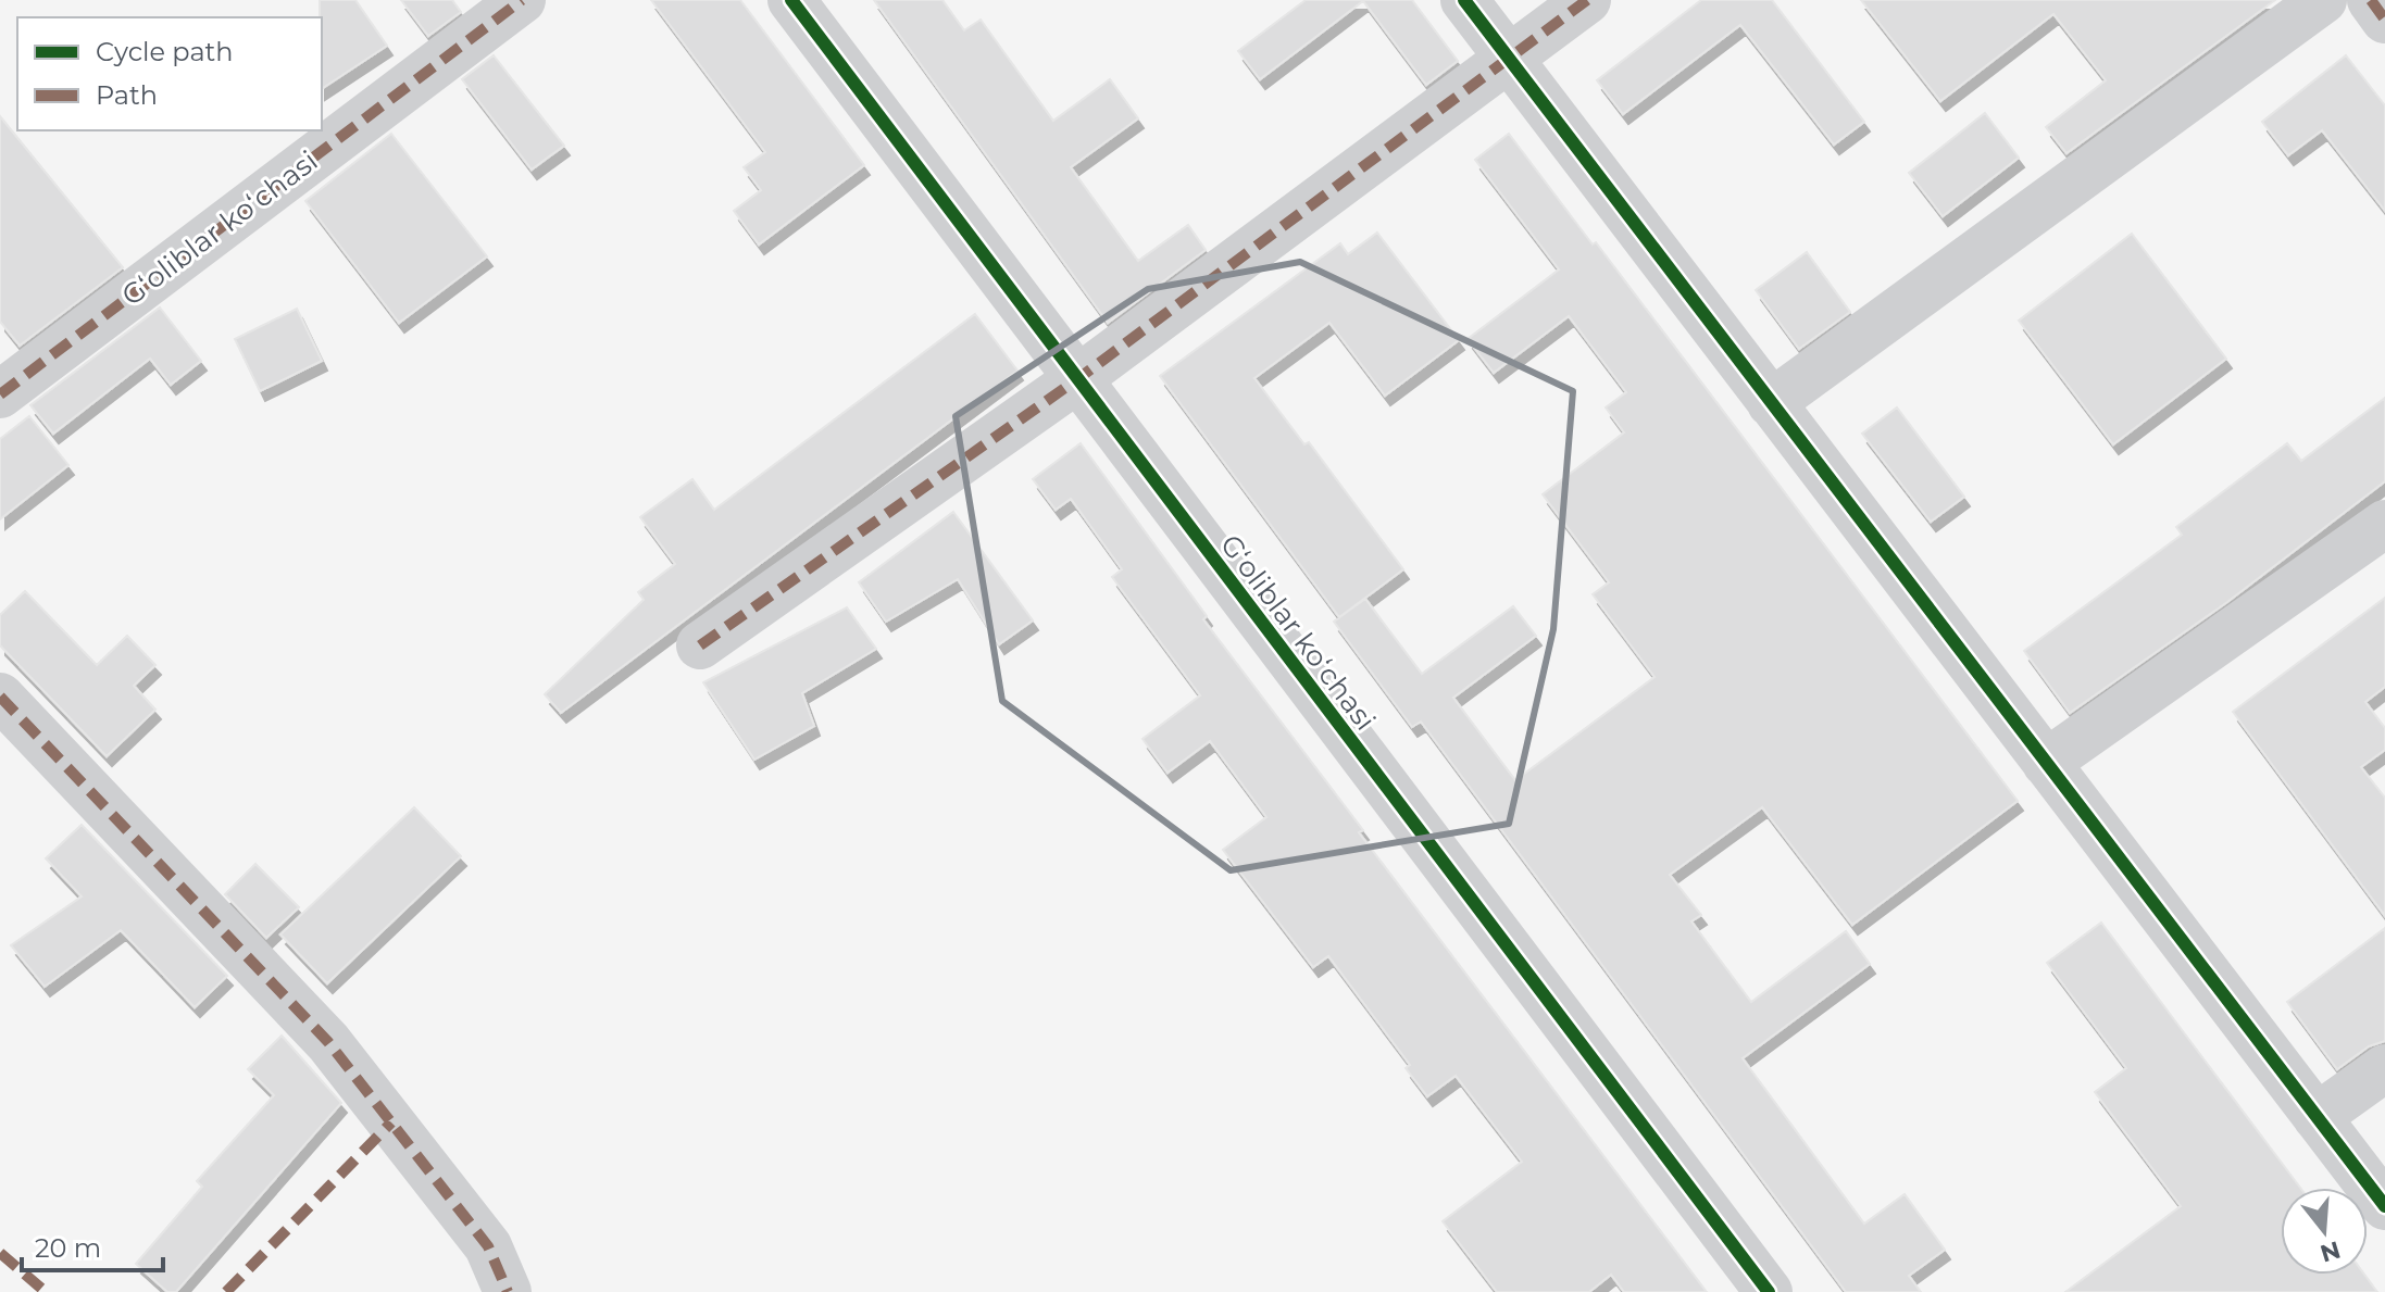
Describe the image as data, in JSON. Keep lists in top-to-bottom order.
{
  "streets": {
    "street": ["Gʻoliblar koʻchasi"]
  },
  "legend": ["Cycle path", "Path"],
  "scale_bar": "20 m",
  "north": "bottom"
}
